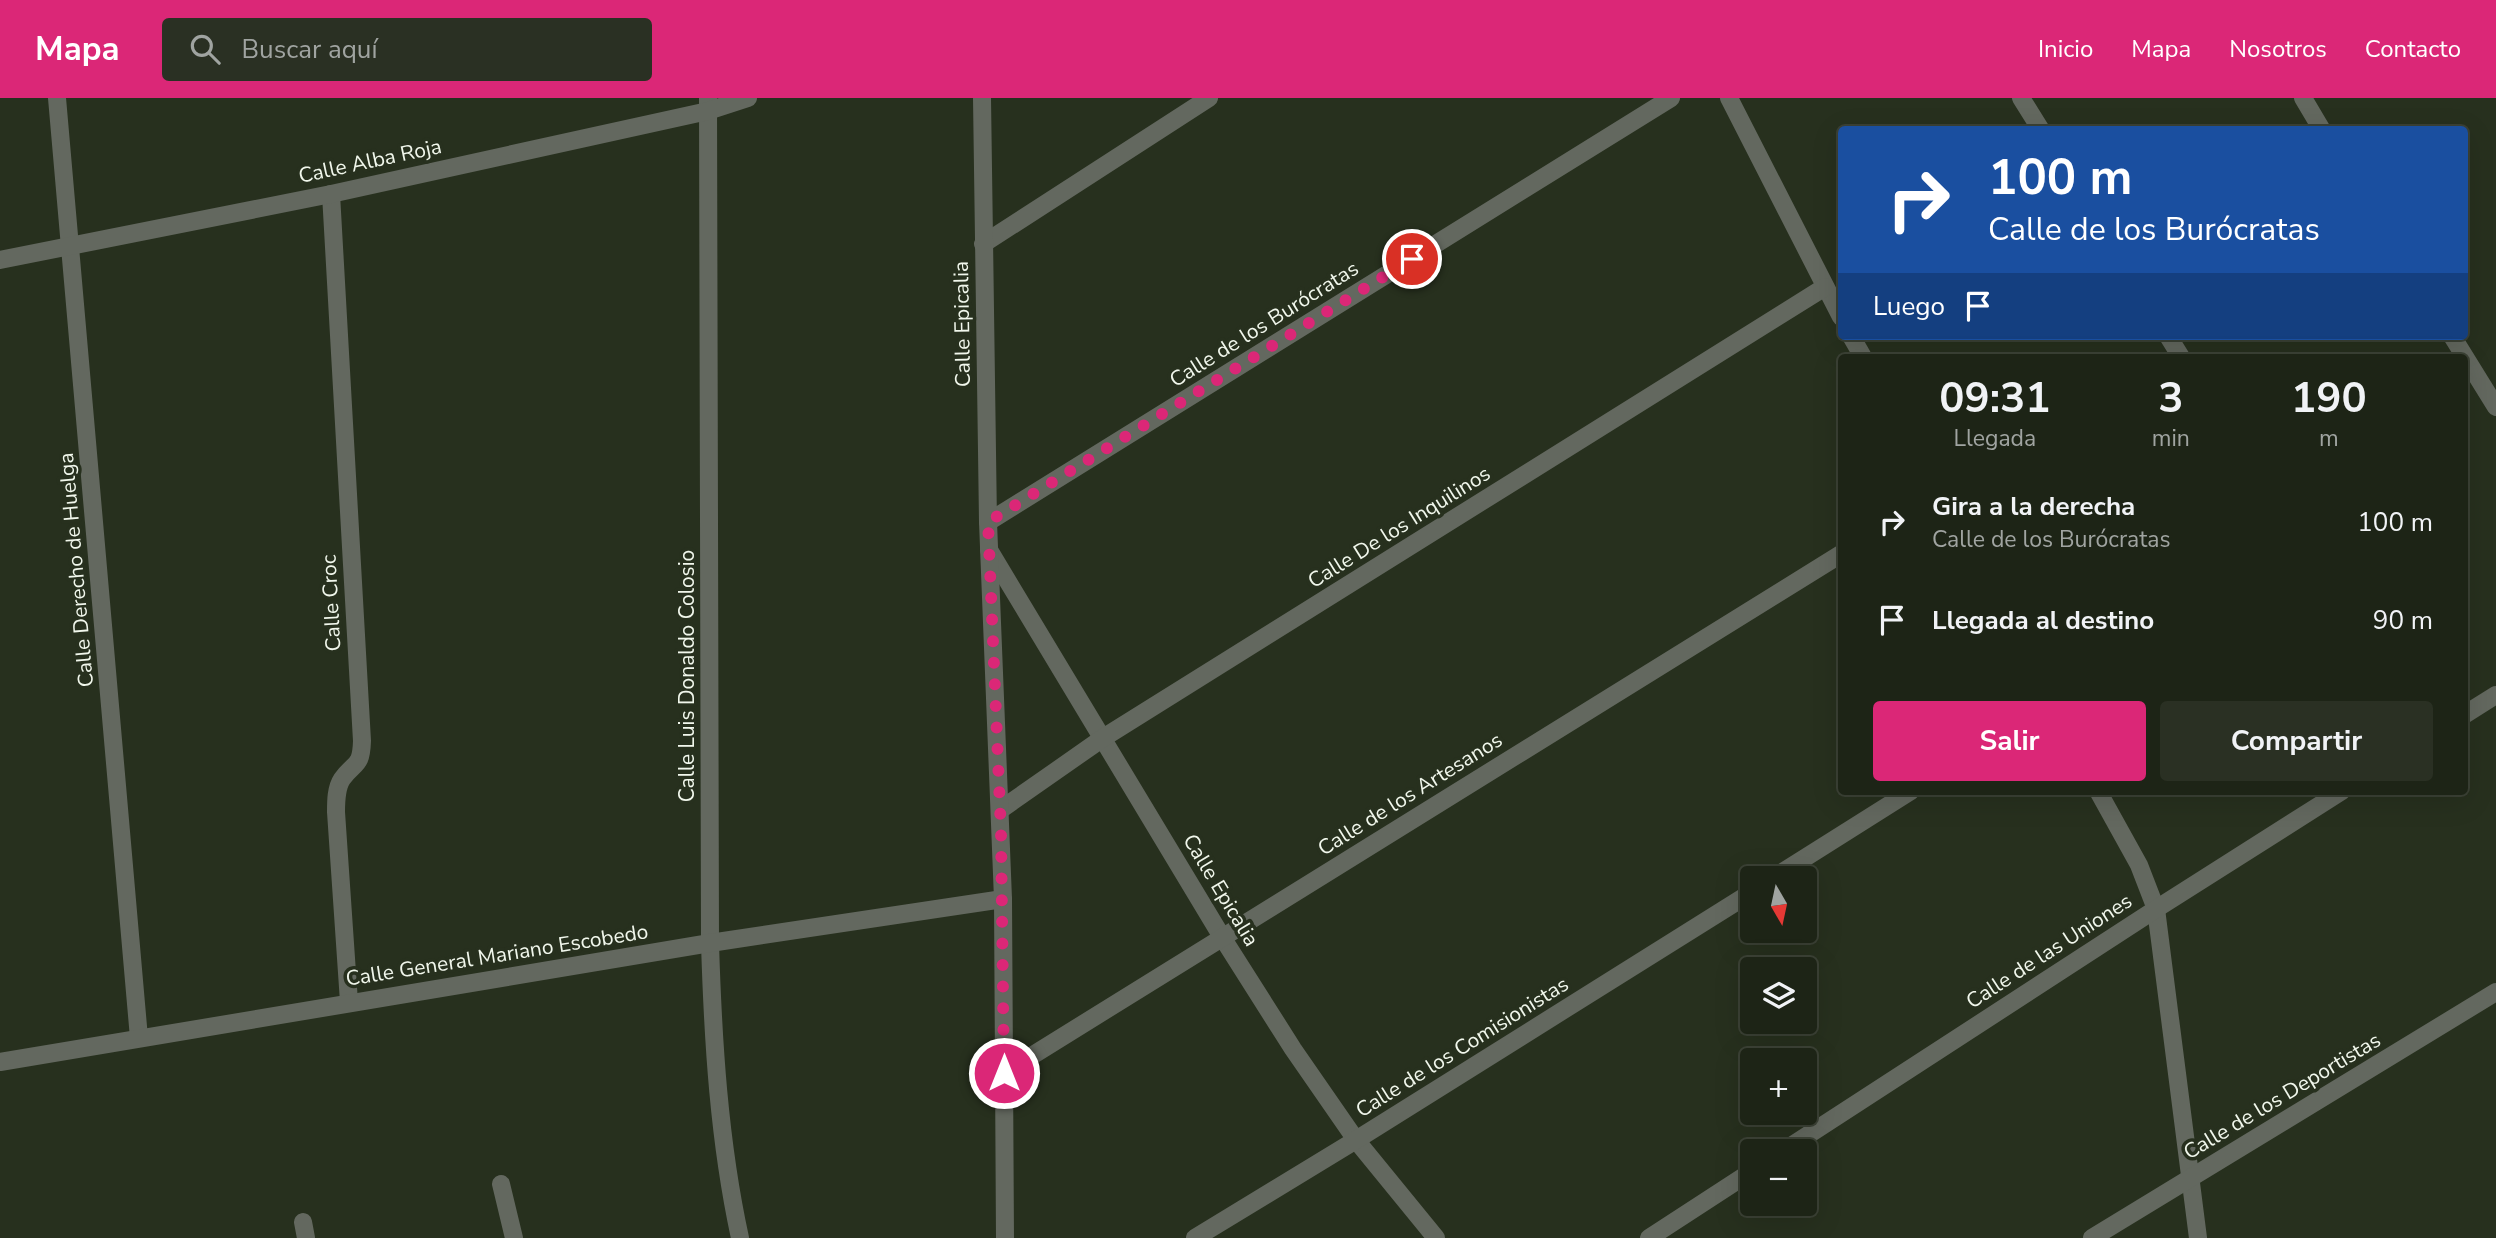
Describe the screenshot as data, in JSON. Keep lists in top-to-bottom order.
{
  "streets": {
    "street": [
      "Calle Alba Roja",
      "Calle Epicalia",
      "Calle de los Burócratas",
      "Calle De los Inquilinos",
      "Calle Derecho de Huelga",
      "Calle Croc",
      "Calle Luis Donaldo Colosio",
      "Calle de los Artesanos",
      "Calle de las Uniones",
      "Calle General Mariano Escobedo",
      "Calle de los Comisionistas",
      "Calle de los Deportistas"
    ]
  },
  "crossings": [
    ["Calle Alba Roja", "Calle Derecho de Huelga"],
    ["Calle Alba Roja", "Calle Croc"],
    ["Calle Alba Roja", "Calle Luis Donaldo Colosio"],
    ["Calle Epicalia", "Calle de los Burócratas"],
    ["Calle Epicalia", "Calle De los Inquilinos"],
    ["Calle Epicalia", "Calle de los Artesanos"],
    ["Calle Epicalia", "Calle General Mariano Escobedo"],
    ["Calle Epicalia", "Calle de los Comisionistas"],
    ["Calle Derecho de Huelga", "Calle General Mariano Escobedo"],
    ["Calle Croc", "Calle General Mariano Escobedo"],
    ["Calle Luis Donaldo Colosio", "Calle General Mariano Escobedo"]
  ],
  "north": "bottom",
  "page": {
    "header": "Mapa",
    "search": "Buscar aquí",
    "nav": [
      "Inicio",
      "Mapa",
      "Nosotros",
      "Contacto"
    ],
    "turn": ["100 m", "Calle de los Burócratas"],
    "then": "Luego",
    "eta": [
      "09:31",
      "Llegada",
      "3",
      "min",
      "190",
      "m"
    ],
    "list": [
      {
        "name": "Gira a la derecha",
        "note": "Calle de los Burócratas",
        "value": "100 m"
      },
      {
        "name": "Llegada al destino",
        "value": "90 m"
      }
    ],
    "buttons": ["Salir", "Compartir"],
    "map_buttons": ["+", "−"]
  }
}
